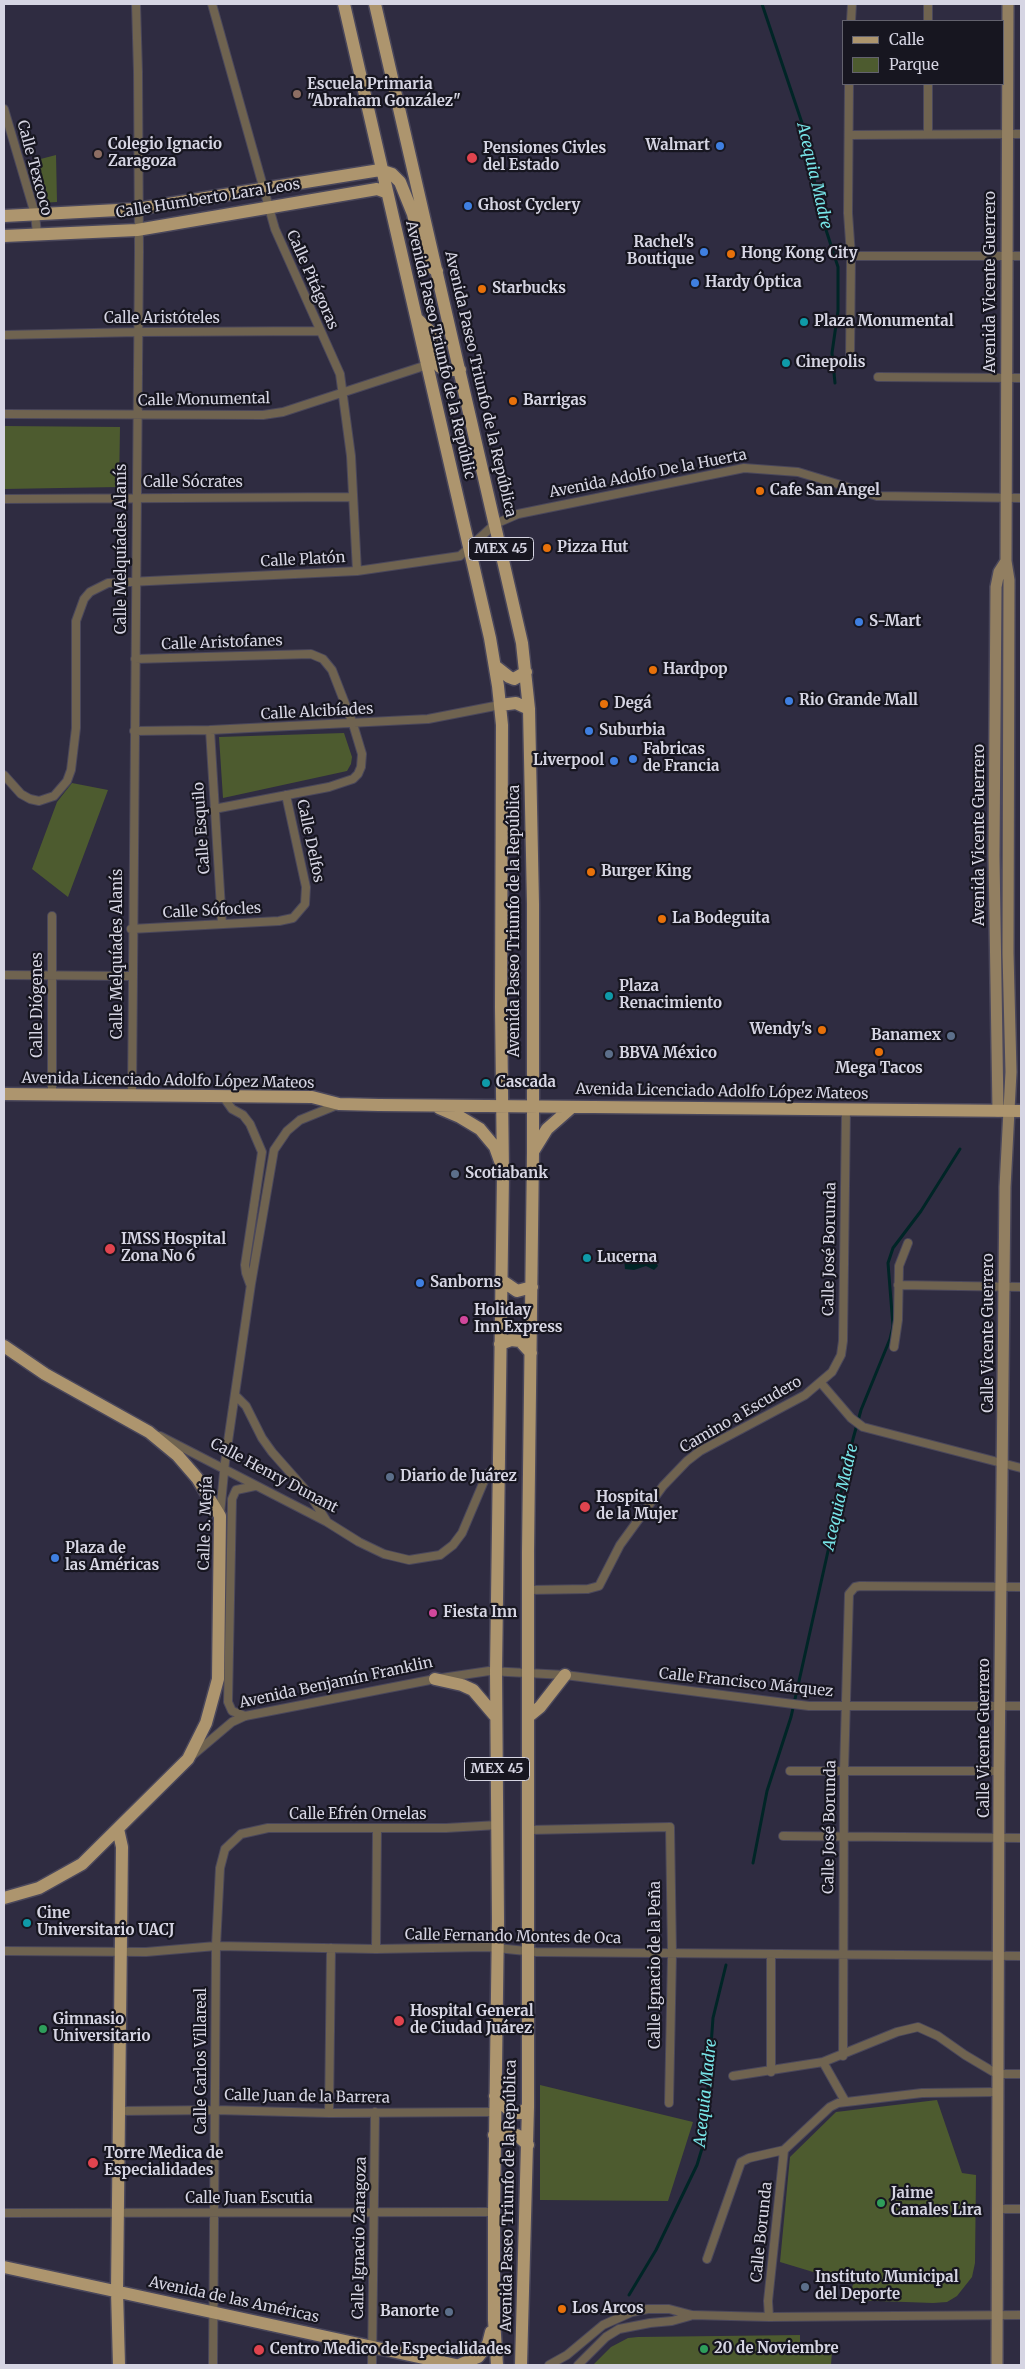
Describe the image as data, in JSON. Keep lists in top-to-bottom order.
{
  "streets": {
    "main road": [
      "Calle Humberto Lara Leos",
      "Avenida Vicente Guerrero",
      "Avenida Paseo Triunfo de la Repúblic",
      "Avenida Paseo Triunfo de la República",
      "MEX 45",
      "Avenida Licenciado Adolfo López Mateos",
      "Calle Vicente Guerrero",
      "Calle Henry Dunant",
      "Calle S. Mejía",
      "Avenida Benjamín Franklin",
      "Avenida de las Américas"
    ],
    "street": [
      "Calle Texcoco",
      "Calle Pitágoras",
      "Calle Aristóteles",
      "Calle Monumental",
      "Avenida Adolfo De la Huerta",
      "Calle Sócrates",
      "Calle Melquíades Alanís",
      "Calle Platón",
      "Calle Aristofanes",
      "Calle Alcibíades",
      "Calle Esquilo",
      "Calle Delfos",
      "Calle Sófocles",
      "Calle Diógenes",
      "Calle José Borunda",
      "Camino a Escudero",
      "Calle Francisco Márquez",
      "Calle Efrén Ornelas",
      "Calle Fernando Montes de Oca",
      "Calle Ignacio de la Peña",
      "Calle Carlos Villareal",
      "Calle Juan de la Barrera",
      "Calle Juan Escutia",
      "Calle Borunda",
      "Calle Ignacio Zaragoza"
    ]
  },
  "crossings": [
    ["Calle Texcoco", "Calle Humberto Lara Leos"],
    ["Calle Humberto Lara Leos", "Calle Pitágoras"],
    ["Calle Humberto Lara Leos", "Avenida Paseo Triunfo de la Repúblic"],
    ["Calle Humberto Lara Leos", "Calle Melquíades Alanís"],
    ["Calle Pitágoras", "Calle Aristóteles"],
    ["Calle Pitágoras", "Calle Monumental"],
    ["Calle Pitágoras", "Calle Sócrates"],
    ["Calle Pitágoras", "Calle Platón"],
    ["Avenida Vicente Guerrero", "Avenida Adolfo De la Huerta"],
    ["Avenida Vicente Guerrero", "Avenida Licenciado Adolfo López Mateos"],
    ["Avenida Vicente Guerrero", "Calle Vicente Guerrero"],
    ["Calle Aristóteles", "Calle Melquíades Alanís"],
    ["Avenida Paseo Triunfo de la Repúblic", "Avenida Paseo Triunfo de la República"],
    ["Avenida Paseo Triunfo de la Repúblic", "Calle Monumental"],
    ["Avenida Paseo Triunfo de la Repúblic", "Avenida Adolfo De la Huerta"],
    ["Avenida Paseo Triunfo de la Repúblic", "Calle Platón"],
    ["Avenida Paseo Triunfo de la Repúblic", "Calle Alcibíades"],
    ["Avenida Paseo Triunfo de la República", "Avenida Adolfo De la Huerta"],
    ["Avenida Paseo Triunfo de la República", "Calle Alcibíades"],
    ["Avenida Paseo Triunfo de la República", "Avenida Licenciado Adolfo López Mateos"],
    ["Avenida Paseo Triunfo de la República", "Camino a Escudero"],
    ["Avenida Paseo Triunfo de la República", "Calle Henry Dunant"],
    ["Avenida Paseo Triunfo de la República", "Avenida Benjamín Franklin"],
    ["Avenida Paseo Triunfo de la República", "Calle Francisco Márquez"],
    ["Avenida Paseo Triunfo de la República", "Calle Efrén Ornelas"],
    ["Avenida Paseo Triunfo de la República", "Calle Fernando Montes de Oca"],
    ["Avenida Paseo Triunfo de la República", "Calle Ignacio de la Peña"],
    ["Avenida Paseo Triunfo de la República", "Calle Juan de la Barrera"],
    ["Avenida Paseo Triunfo de la República", "Calle Juan Escutia"],
    ["Calle Monumental", "Calle Melquíades Alanís"],
    ["Avenida Adolfo De la Huerta", "Calle Platón"],
    ["Calle Sócrates", "Calle Melquíades Alanís"],
    ["Calle Melquíades Alanís", "Calle Platón"],
    ["Calle Melquíades Alanís", "Calle Aristofanes"],
    ["Calle Melquíades Alanís", "Calle Alcibíades"],
    ["Calle Melquíades Alanís", "Calle Sófocles"],
    ["Calle Melquíades Alanís", "Avenida Licenciado Adolfo López Mateos"],
    ["Calle Aristofanes", "Calle Delfos"],
    ["Calle Alcibíades", "Calle Esquilo"],
    ["Calle Alcibíades", "Calle Delfos"],
    ["Calle Esquilo", "Calle Delfos"],
    ["Calle Esquilo", "Calle Sófocles"],
    ["Calle Delfos", "Calle Sófocles"],
    ["Calle Diógenes", "Avenida Licenciado Adolfo López Mateos"],
    ["Avenida Licenciado Adolfo López Mateos", "Calle José Borunda"],
    ["Avenida Licenciado Adolfo López Mateos", "Calle Vicente Guerrero"],
    ["Avenida Licenciado Adolfo López Mateos", "Calle S. Mejía"],
    ["Calle José Borunda", "Calle Vicente Guerrero"],
    ["Calle José Borunda", "Camino a Escudero"],
    ["Calle José Borunda", "Calle Francisco Márquez"],
    ["Calle José Borunda", "Calle Fernando Montes de Oca"],
    ["Calle Vicente Guerrero", "Calle Francisco Márquez"],
    ["Calle Vicente Guerrero", "Calle Fernando Montes de Oca"],
    ["Calle Henry Dunant", "Calle S. Mejía"],
    ["Calle S. Mejía", "Avenida Benjamín Franklin"],
    ["Avenida Benjamín Franklin", "Calle Francisco Márquez"],
    ["Calle Efrén Ornelas", "Calle Carlos Villareal"],
    ["Calle Fernando Montes de Oca", "Calle Ignacio de la Peña"],
    ["Calle Fernando Montes de Oca", "Calle Carlos Villareal"],
    ["Calle Carlos Villareal", "Calle Juan de la Barrera"],
    ["Calle Carlos Villareal", "Calle Juan Escutia"],
    ["Calle Carlos Villareal", "Avenida de las Américas"],
    ["Calle Juan de la Barrera", "Calle Ignacio Zaragoza"],
    ["Calle Juan Escutia", "Calle Ignacio Zaragoza"],
    ["Calle Ignacio Zaragoza", "Avenida de las Américas"]
  ],
  "water": ["Acequia Madre"],
  "places": [
    "Escuela Primaria \"Abraham González\"",
    "Walmart",
    "Colegio Ignacio Zaragoza",
    "Pensiones Civles del Estado",
    "Ghost Cyclery",
    "Rachel's Boutique",
    "Hong Kong City",
    "Hardy Óptica",
    "Starbucks",
    "Plaza Monumental",
    "Cinepolis",
    "Barrigas",
    "Cafe San Angel",
    "Pizza Hut",
    "S-Mart",
    "Hardpop",
    "Rio Grande Mall",
    "Degá",
    "Suburbia",
    "Fabricas de Francia",
    "Liverpool",
    "Burger King",
    "La Bodeguita",
    "Plaza Renacimiento",
    "Wendy's",
    "Banamex",
    "Mega Tacos",
    "BBVA México",
    "Cascada",
    "Scotiabank",
    "IMSS Hospital Zona No 6",
    "Lucerna",
    "Sanborns",
    "Holiday Inn Express",
    "Diario de Juárez",
    "Hospital de la Mujer",
    "Plaza de las Américas",
    "Fiesta Inn",
    "Cine Universitario UACJ",
    "Hospital General de Ciudad Juárez",
    "Gimnasio Universitario",
    "Torre Medica de Especialidades",
    "Jaime Canales Lira",
    "Instituto Municipal del Deporte",
    "Los Arcos",
    "Banorte",
    "20 de Noviembre",
    "Centro Medico de Especialidades"
  ],
  "legend": ["Calle", "Parque"]
}
